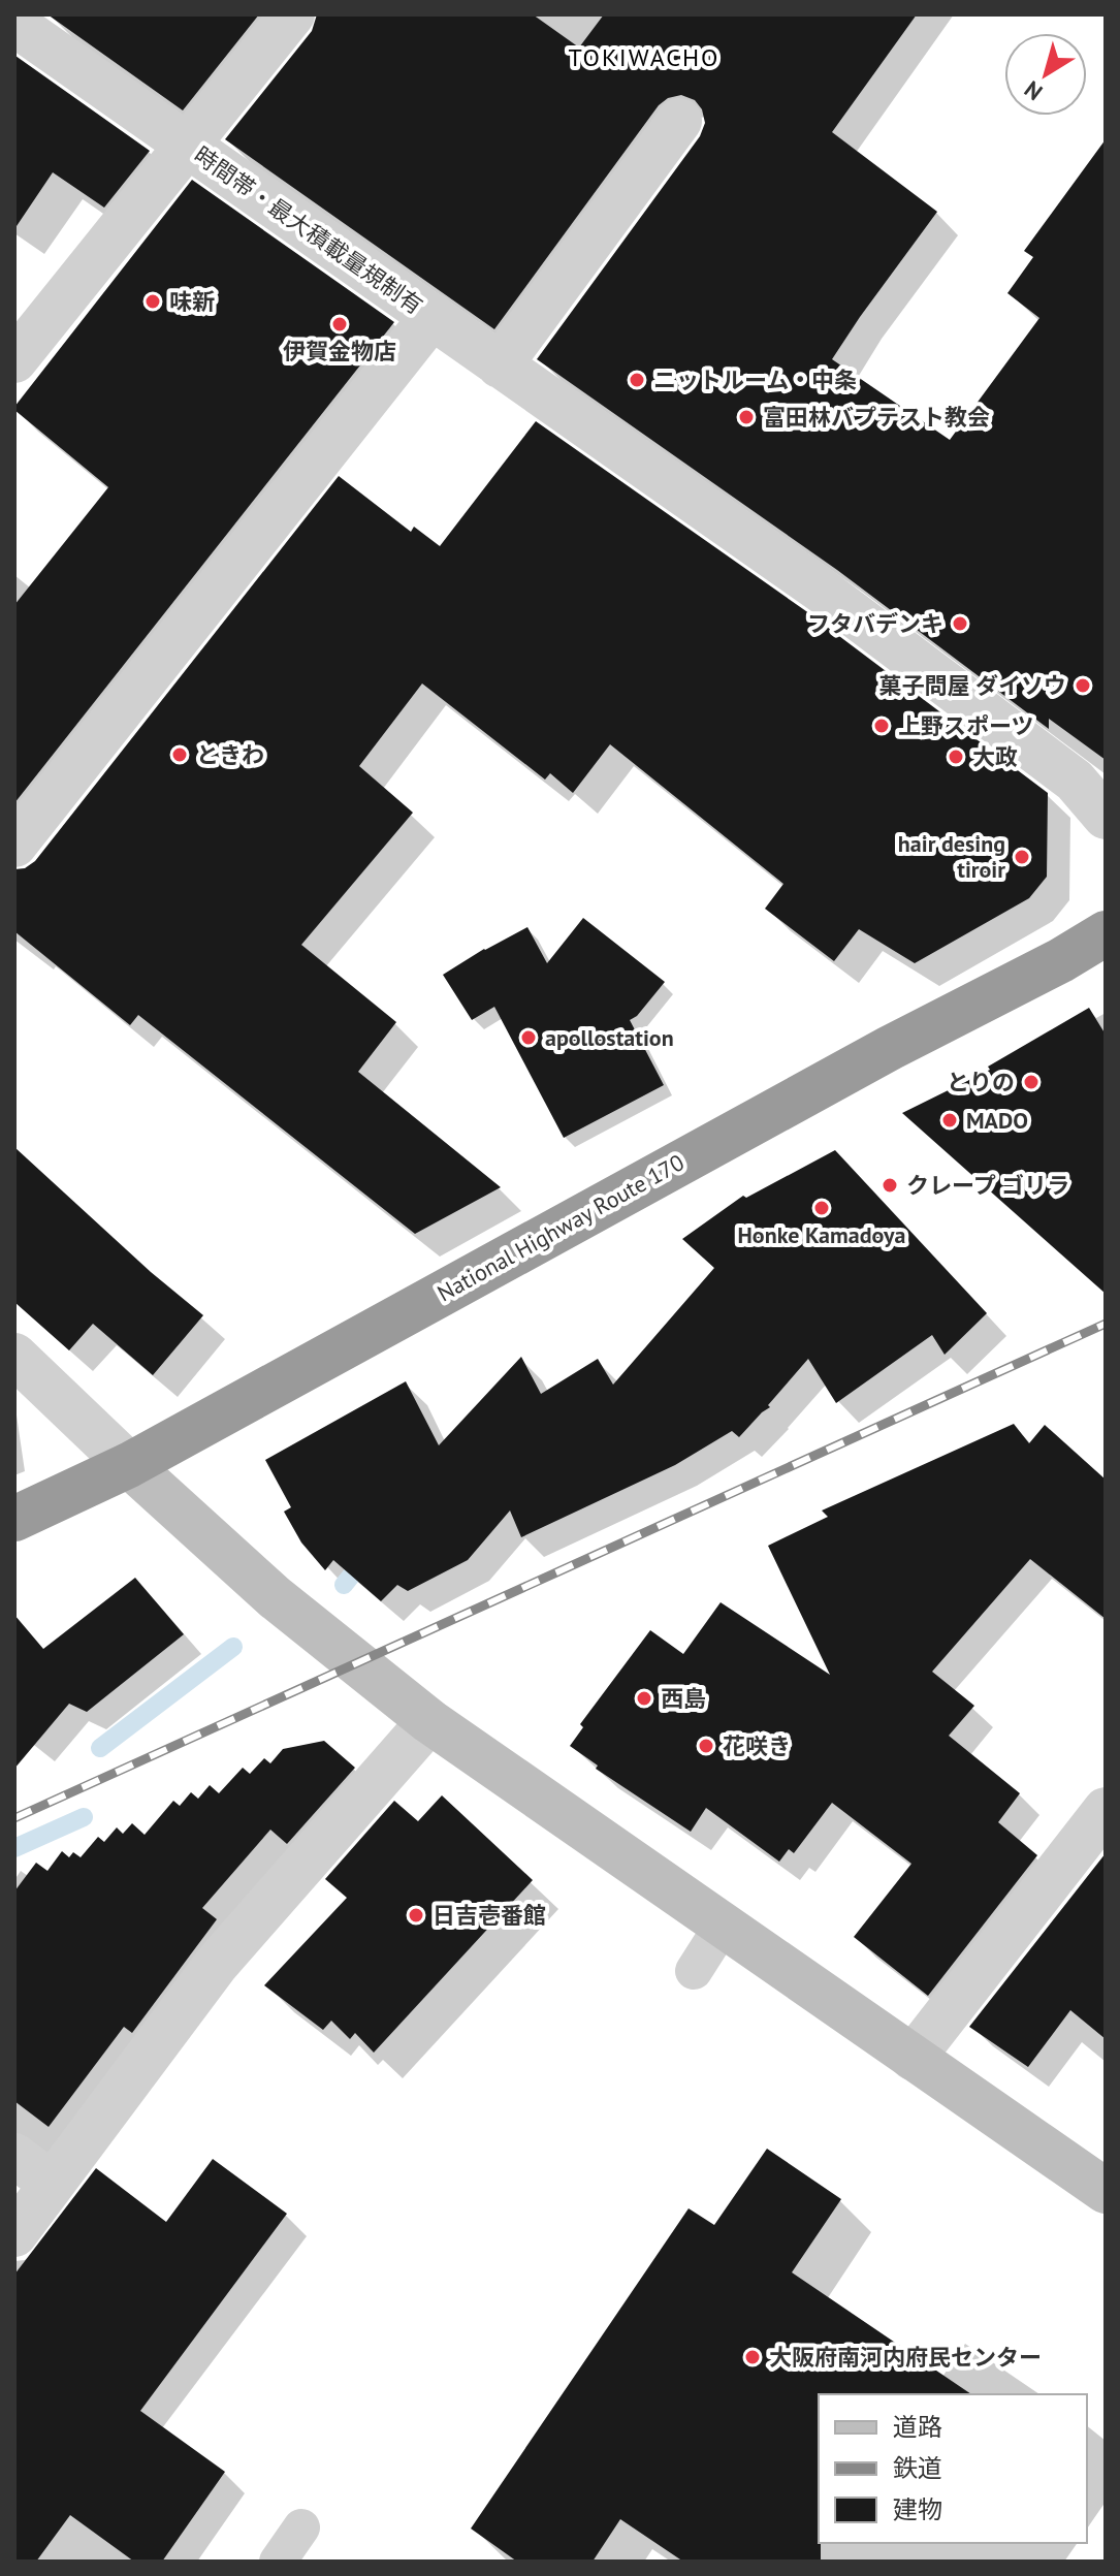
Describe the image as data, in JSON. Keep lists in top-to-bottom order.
{
  "streets": {
    "highway": ["National Highway Route 170"],
    "street": ["時間帯・最大積載量規制有"]
  },
  "districts": ["TOKIWACHO"],
  "places": [
    "味新",
    "伊賀金物店",
    "ニットルーム・中条",
    "富田林バプテスト教会",
    "フタバデンキ",
    "菓子問屋 ダイソウ",
    "上野スポーツ",
    "ときわ",
    "大政",
    "hair desing tiroir",
    "apollostation",
    "とりの",
    "MADO",
    "クレープ ゴリラ",
    "Honke Kamadoya",
    "西島",
    "花咲き",
    "日吉壱番館",
    "大阪府南河内府民センター"
  ],
  "legend": ["道路", "鉄道", "建物"],
  "north": "bottom left"
}
